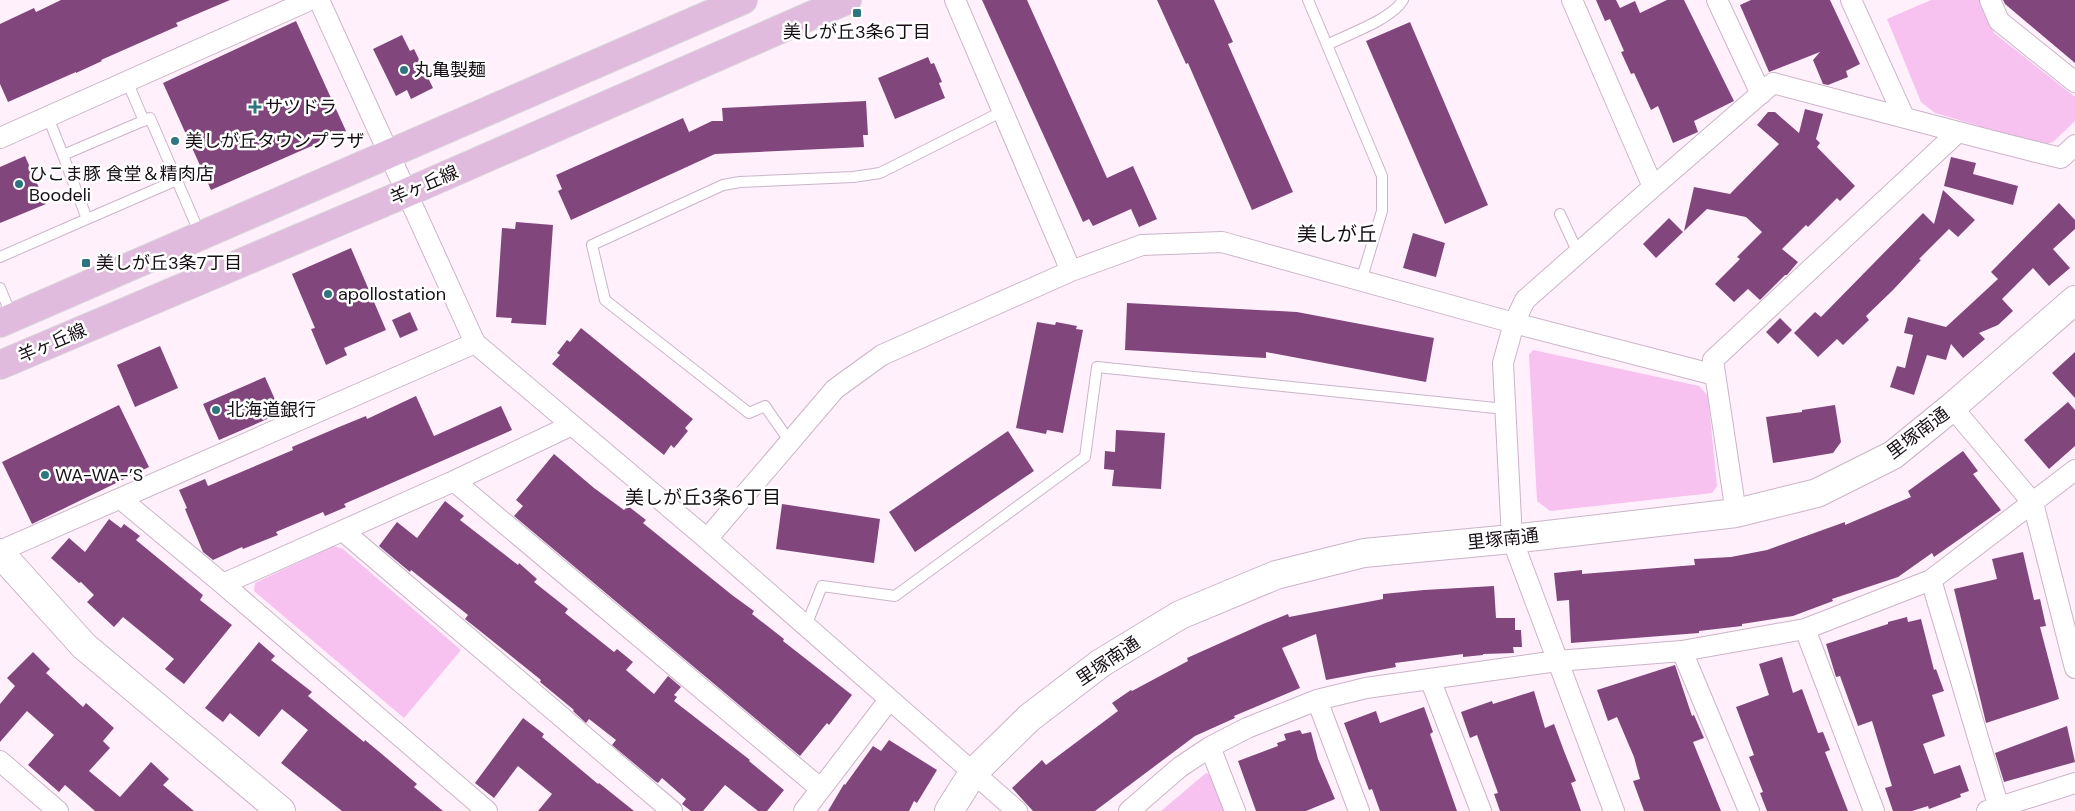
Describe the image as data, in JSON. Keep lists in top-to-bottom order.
{
  "streets": {
    "main road": ["羊ヶ丘線"],
    "street": ["里塚南通"]
  },
  "districts": ["美しが丘", "美しが丘3条6丁目"],
  "places": {
    "transit": ["美しが丘3条6丁目", "美しが丘3条7丁目"],
    "other": [
      "丸亀製麺",
      "美しが丘タウンプラザ",
      "ひこま豚 食堂＆精肉店 Boodeli",
      "apollostation",
      "北海道銀行",
      "WA-WA-’S"
    ],
    "health": ["サツドラ"]
  }
}
